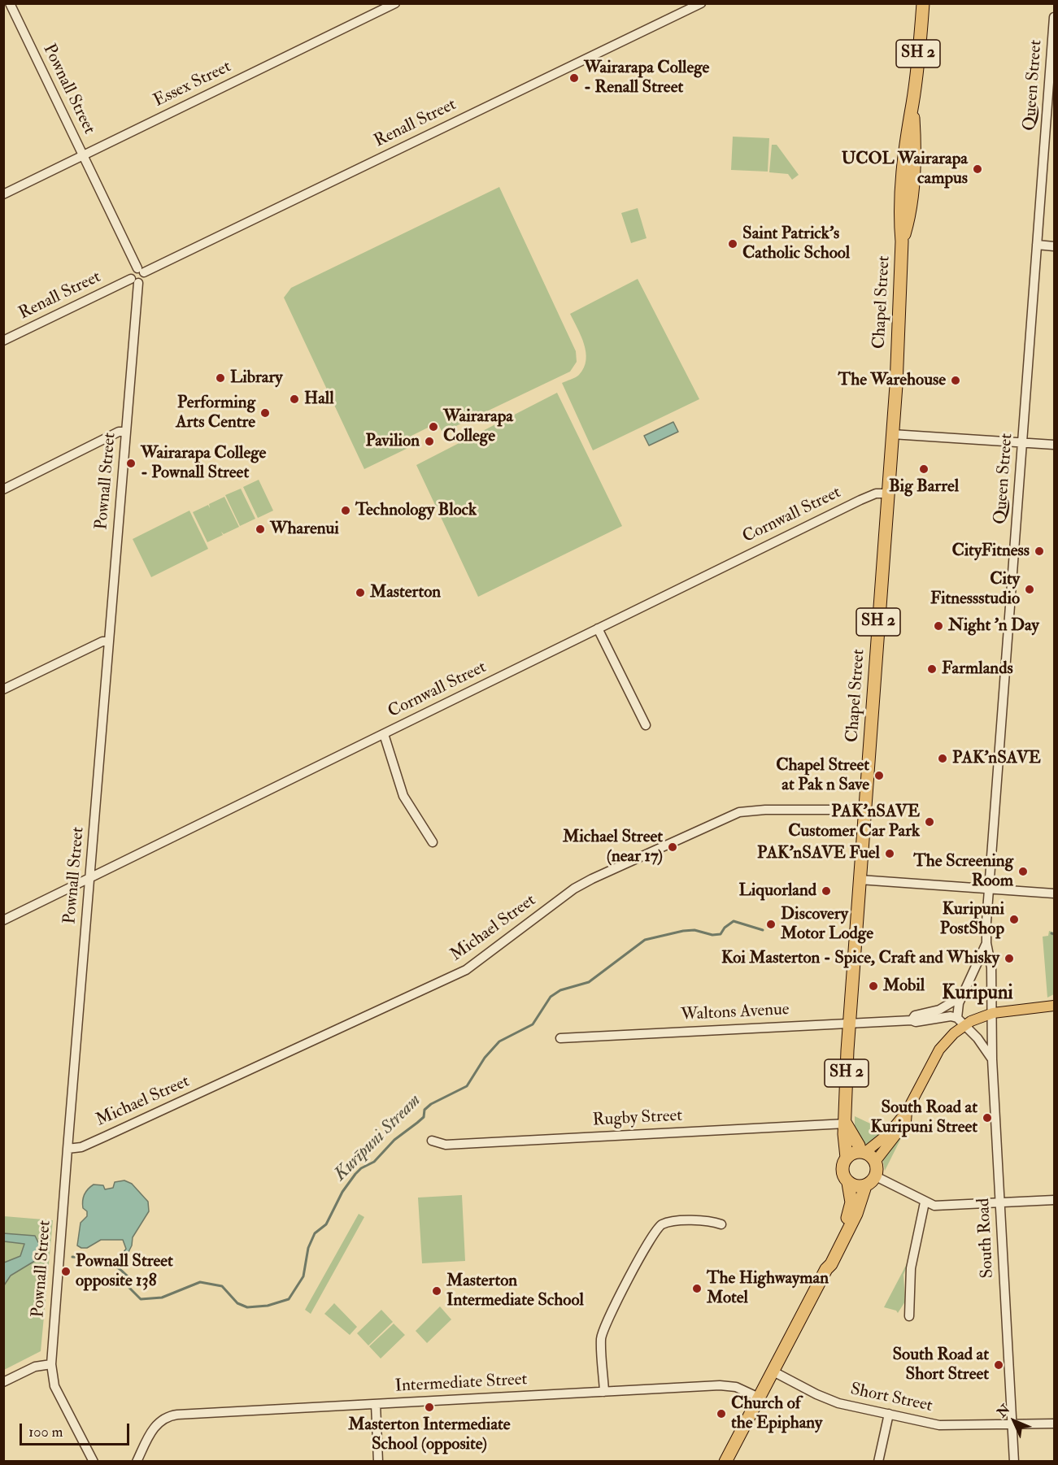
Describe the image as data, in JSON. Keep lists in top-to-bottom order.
{
  "streets": {
    "highway": ["SH 2", "Chapel Street"],
    "street": [
      "Essex Street",
      "Queen Street",
      "Pownall Street",
      "Renall Street",
      "Cornwall Street",
      "Michael Street",
      "Waltons Avenue",
      "Rugby Street",
      "South Road",
      "Intermediate Street",
      "Short Street"
    ]
  },
  "crossings": [
    ["SH 2", "Chapel Street"],
    ["SH 2", "Intermediate Street"],
    ["SH 2", "Short Street"],
    ["Essex Street", "Pownall Street"],
    ["Queen Street", "Waltons Avenue"],
    ["Queen Street", "South Road"],
    ["Pownall Street", "Renall Street"],
    ["Pownall Street", "Cornwall Street"],
    ["Pownall Street", "Michael Street"],
    ["Chapel Street", "Cornwall Street"],
    ["Chapel Street", "Michael Street"],
    ["Chapel Street", "Waltons Avenue"],
    ["Chapel Street", "Rugby Street"],
    ["South Road", "Short Street"]
  ],
  "districts": ["Kuripuni"],
  "water": ["Kurīpuni Stream"],
  "places": [
    "Wairarapa College - Renall Street",
    "UCOL Wairarapa campus",
    "Saint Patrick's Catholic School",
    "Library",
    "The Warehouse",
    "Hall",
    "Performing Arts Centre",
    "Wairarapa College",
    "Pavilion",
    "Wairarapa College - Pownall Street",
    "Big Barrel",
    "Technology Block",
    "Wharenui",
    "CityFitness",
    "City Fitnessstudio",
    "Masterton",
    "Night 'n Day",
    "Farmlands",
    "PAK'nSAVE",
    "Chapel Street at Pak n Save",
    "PAK'nSAVE Customer Car Park",
    "Michael Street (near 17)",
    "PAK'nSAVE Fuel",
    "The Screening Room",
    "Liquorland",
    "Kuripuni PostShop",
    "Discovery Motor Lodge",
    "Koi Masterton - Spice, Craft and Whisky",
    "Mobil",
    "South Road at Kuripuni Street",
    "Pownall Street opposite 138",
    "The Highwayman Motel",
    "Masterton Intermediate School",
    "South Road at Short Street",
    "Masterton Intermediate School (opposite)",
    "Church of the Epiphany"
  ],
  "scale_bar": "100 m",
  "north": "top left"
}
